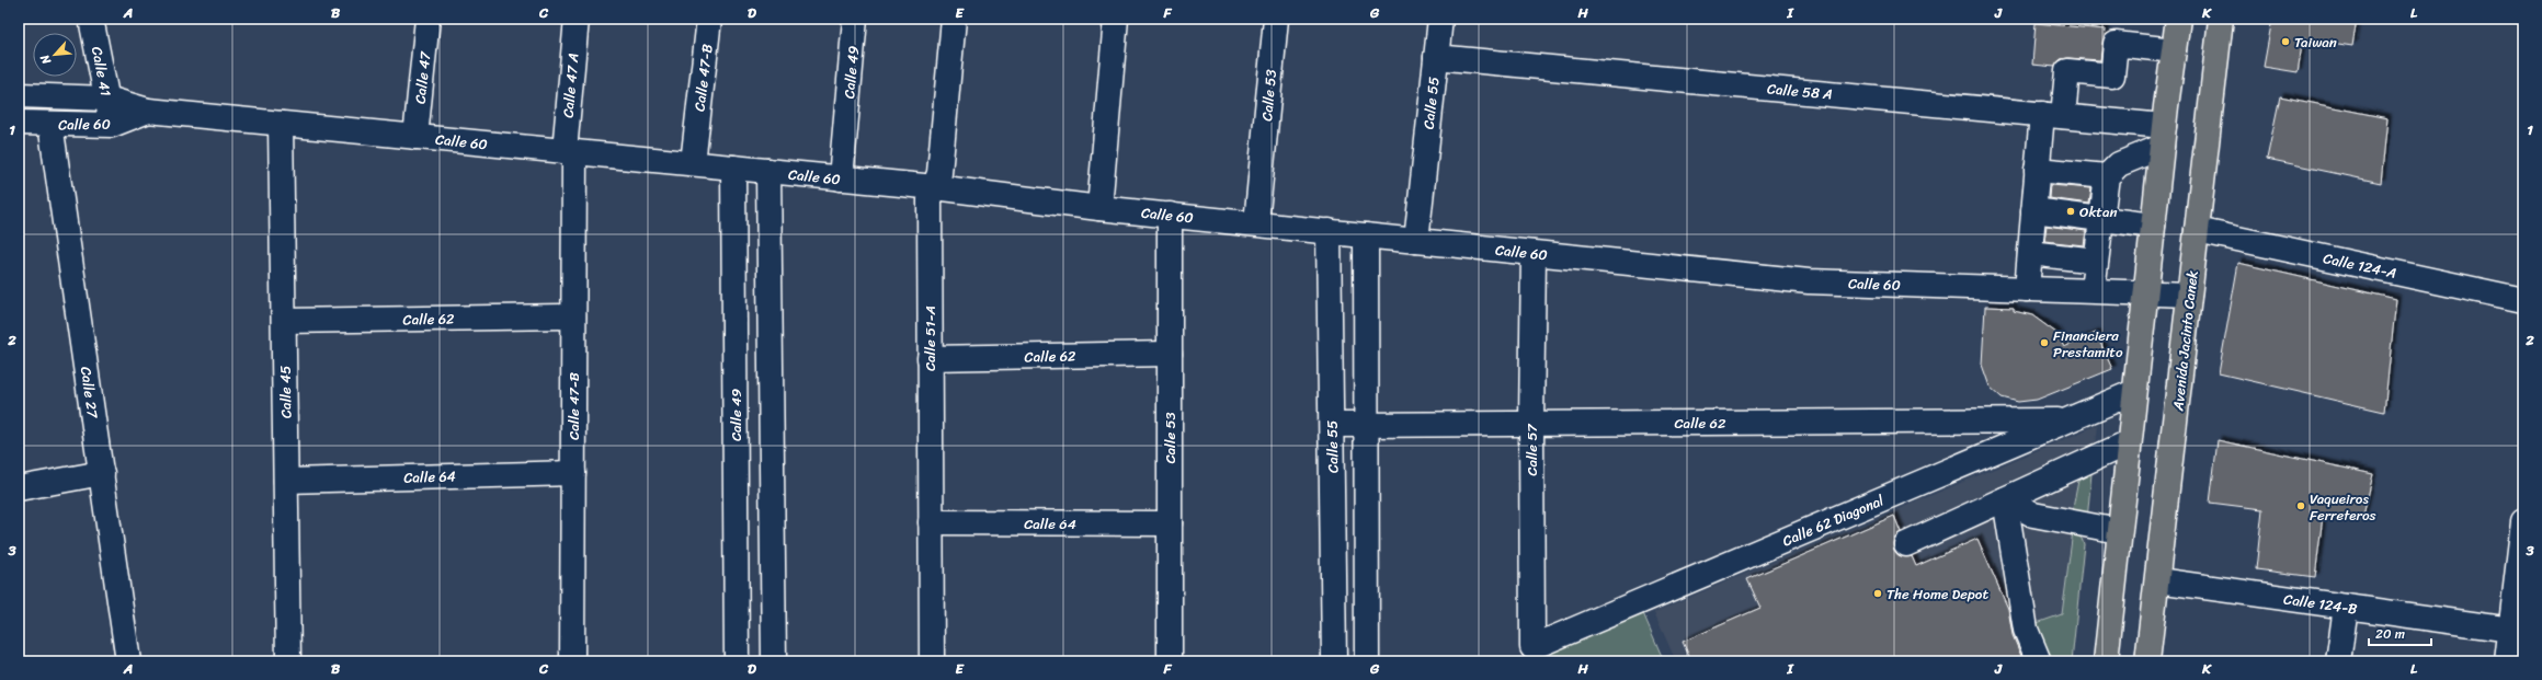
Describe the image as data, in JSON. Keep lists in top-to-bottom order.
{
  "streets": {
    "main road": ["Avenida Jacinto Canek"],
    "street": [
      "Calle 41",
      "Calle 49",
      "Calle 47",
      "Calle 47-B",
      "Calle 47 A",
      "Calle 58 A",
      "Calle 53",
      "Calle 55",
      "Calle 60",
      "Calle 124-A",
      "Calle 62",
      "Calle 51-A",
      "Calle 27",
      "Calle 45",
      "Calle 57",
      "Calle 64",
      "Calle 62 Diagonal",
      "Calle 124-B"
    ]
  },
  "crossings": [
    ["Calle 41", "Calle 60"],
    ["Calle 49", "Calle 60"],
    ["Calle 47", "Calle 60"],
    ["Calle 47-B", "Calle 47 A"],
    ["Calle 47-B", "Calle 60"],
    ["Calle 47-B", "Calle 62"],
    ["Calle 47-B", "Calle 64"],
    ["Calle 47 A", "Calle 60"],
    ["Calle 58 A", "Calle 55"],
    ["Calle 53", "Calle 60"],
    ["Calle 53", "Calle 62"],
    ["Calle 53", "Calle 64"],
    ["Calle 55", "Calle 60"],
    ["Calle 55", "Calle 62"],
    ["Calle 60", "Calle 51-A"],
    ["Calle 60", "Avenida Jacinto Canek"],
    ["Calle 60", "Calle 27"],
    ["Calle 60", "Calle 45"],
    ["Calle 60", "Calle 57"],
    ["Calle 124-A", "Avenida Jacinto Canek"],
    ["Calle 62", "Calle 51-A"],
    ["Calle 62", "Calle 45"],
    ["Calle 62", "Calle 57"],
    ["Calle 62", "Calle 62 Diagonal"],
    ["Calle 51-A", "Calle 64"],
    ["Avenida Jacinto Canek", "Calle 124-B"],
    ["Calle 45", "Calle 64"],
    ["Calle 57", "Calle 62 Diagonal"]
  ],
  "places": [
    "Taiwan",
    "Oktan",
    "Financiera Prestamito",
    "Vaqueiros Ferreteros",
    "The Home Depot"
  ],
  "scale_bar": "20 m",
  "north": "bottom left",
  "grid": {
    "columns": [
      "A",
      "B",
      "C",
      "D",
      "E",
      "F",
      "G",
      "H",
      "I",
      "J",
      "K",
      "L"
    ],
    "rows": ["1", "2", "3"]
  }
}
